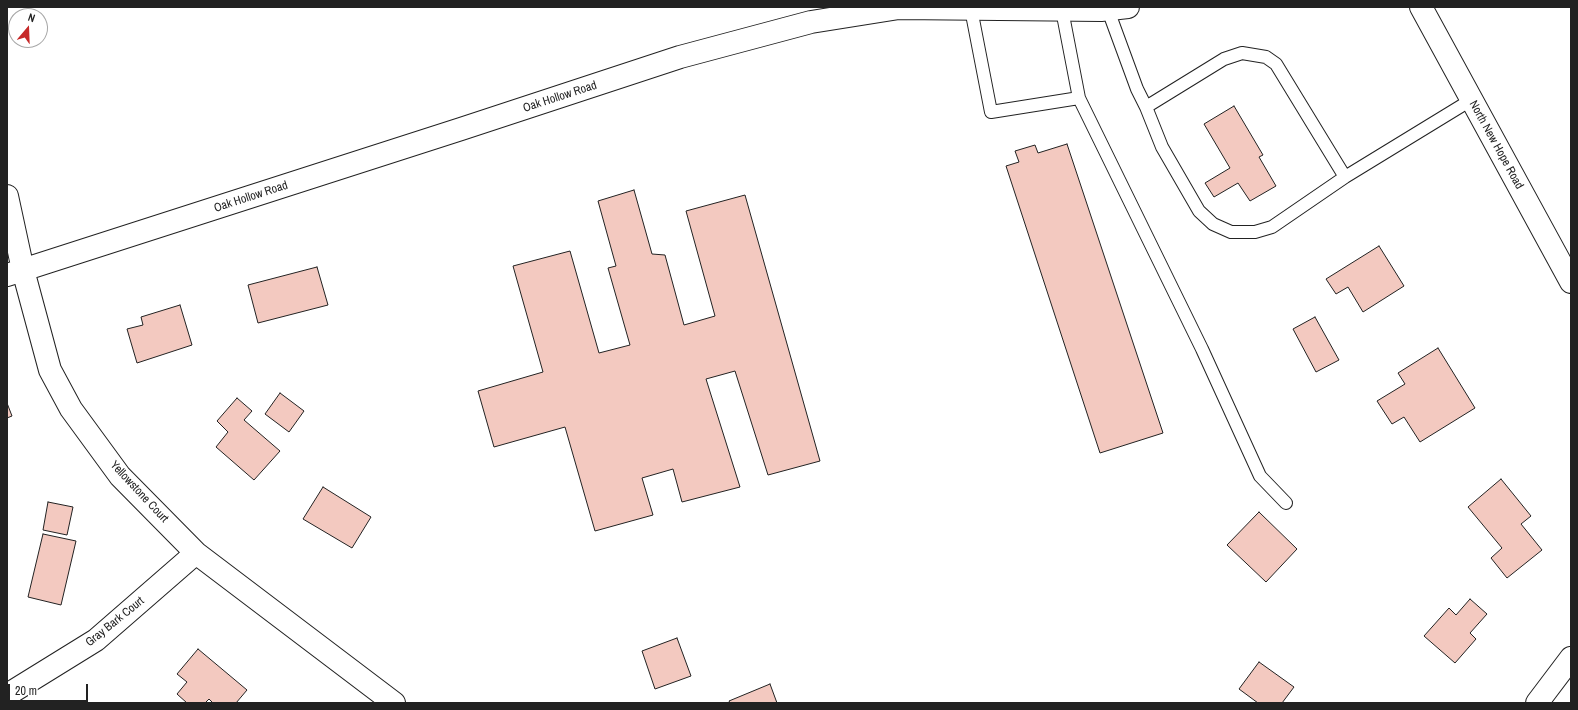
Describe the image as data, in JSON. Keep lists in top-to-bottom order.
{
  "streets": {
    "street": [
      "Oak Hollow Road",
      "North New Hope Road",
      "Yellowstone Court",
      "Gray Bark Court"
    ]
  },
  "crossings": [
    ["Oak Hollow Road", "Yellowstone Court"],
    ["Yellowstone Court", "Gray Bark Court"]
  ],
  "scale_bar": "20 m",
  "north": "top"
}
